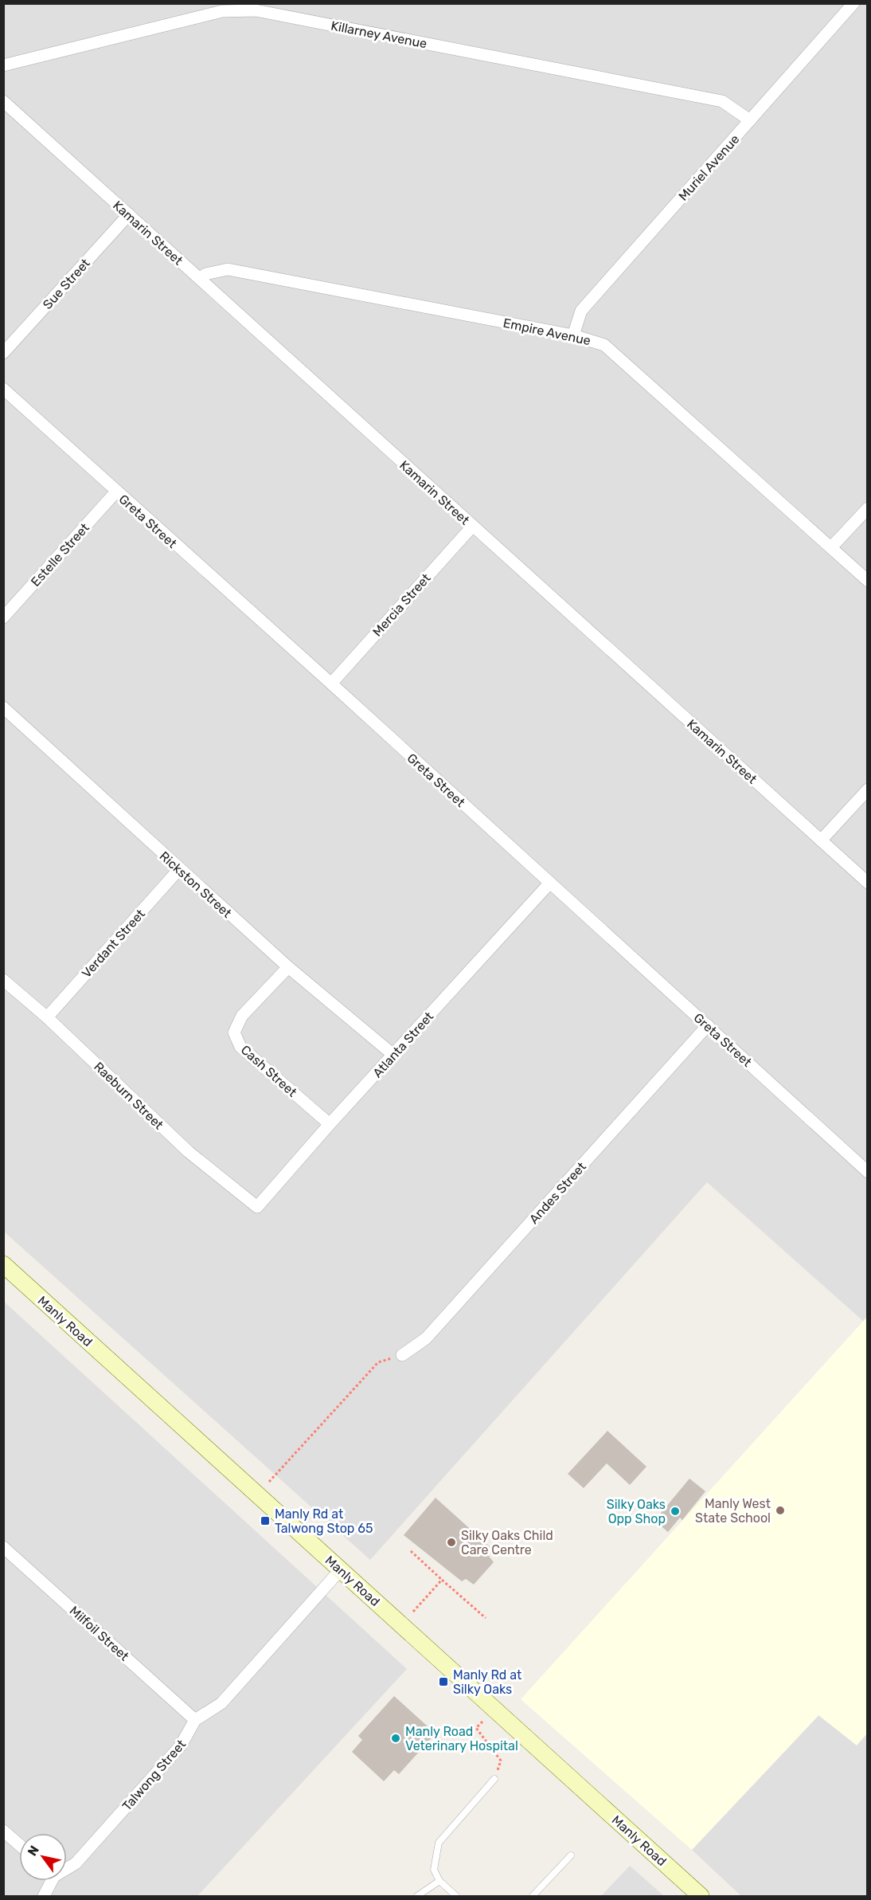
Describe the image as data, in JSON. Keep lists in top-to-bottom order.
{
  "streets": {
    "main road": ["Manly Road"],
    "street": [
      "Killarney Avenue",
      "Muriel Avenue",
      "Kamarin Street",
      "Sue Street",
      "Empire Avenue",
      "Greta Street",
      "Estelle Street",
      "Mercia Street",
      "Rickston Street",
      "Verdant Street",
      "Atlanta Street",
      "Cash Street",
      "Raeburn Street",
      "Andes Street",
      "Milfoil Street",
      "Talwong Street"
    ]
  },
  "crossings": [
    ["Killarney Avenue", "Muriel Avenue"],
    ["Muriel Avenue", "Empire Avenue"],
    ["Kamarin Street", "Sue Street"],
    ["Kamarin Street", "Empire Avenue"],
    ["Kamarin Street", "Mercia Street"],
    ["Greta Street", "Estelle Street"],
    ["Greta Street", "Mercia Street"],
    ["Greta Street", "Atlanta Street"],
    ["Greta Street", "Andes Street"],
    ["Rickston Street", "Verdant Street"],
    ["Rickston Street", "Atlanta Street"],
    ["Rickston Street", "Cash Street"],
    ["Verdant Street", "Raeburn Street"],
    ["Atlanta Street", "Cash Street"],
    ["Atlanta Street", "Raeburn Street"],
    ["Manly Road", "Talwong Street"],
    ["Milfoil Street", "Talwong Street"]
  ],
  "places": {
    "other": [
      "Manly West State School",
      "Silky Oaks Opp Shop",
      "Silky Oaks Child Care Centre",
      "Manly Road Veterinary Hospital"
    ],
    "transit": ["Manly Rd at Talwong Stop 65", "Manly Rd at Silky Oaks"]
  },
  "north": "top left"
}
